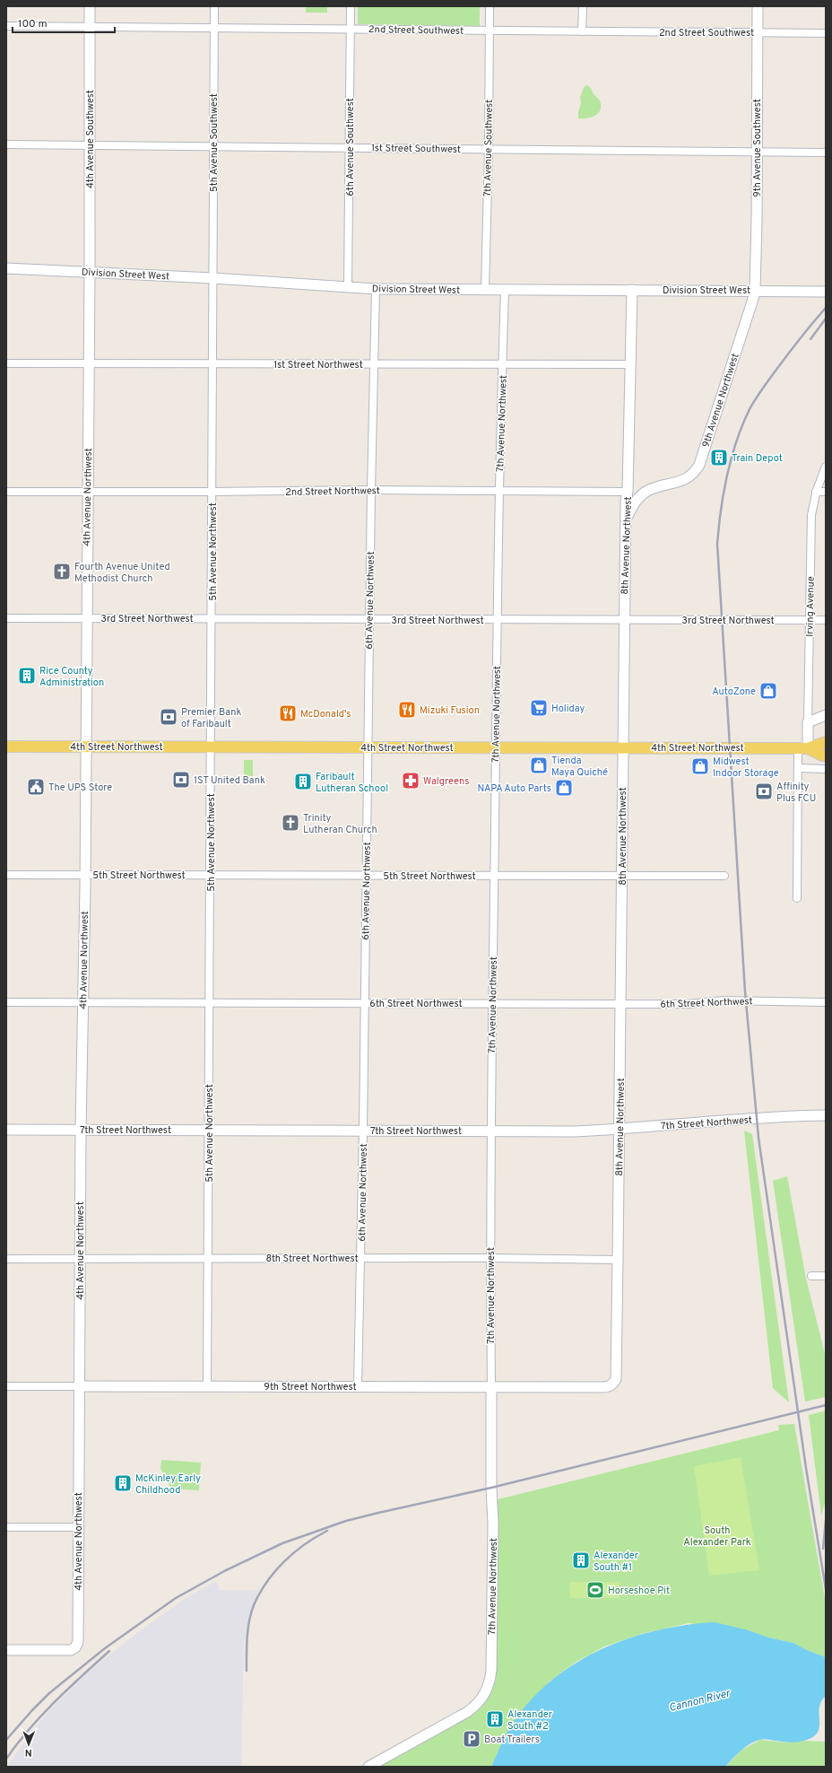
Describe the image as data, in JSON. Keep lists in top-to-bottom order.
{
  "streets": {
    "main road": ["4th Street Northwest"],
    "street": [
      "2nd Street Southwest",
      "4th Avenue Southwest",
      "5th Avenue Southwest",
      "6th Avenue Southwest",
      "1st Street Southwest",
      "7th Avenue Southwest",
      "9th Avenue Southwest",
      "Division Street West",
      "1st Street Northwest",
      "9th Avenue Northwest",
      "7th Avenue Northwest",
      "2nd Street Northwest",
      "4th Avenue Northwest",
      "8th Avenue Northwest",
      "5th Avenue Northwest",
      "6th Avenue Northwest",
      "Irving Avenue",
      "3rd Street Northwest",
      "5th Street Northwest",
      "6th Street Northwest",
      "7th Street Northwest",
      "8th Street Northwest",
      "9th Street Northwest"
    ]
  },
  "crossings": [
    ["2nd Street Southwest", "4th Avenue Southwest"],
    ["2nd Street Southwest", "5th Avenue Southwest"],
    ["2nd Street Southwest", "6th Avenue Southwest"],
    ["2nd Street Southwest", "7th Avenue Southwest"],
    ["2nd Street Southwest", "9th Avenue Southwest"],
    ["4th Avenue Southwest", "1st Street Southwest"],
    ["4th Avenue Southwest", "Division Street West"],
    ["4th Avenue Southwest", "4th Avenue Northwest"],
    ["5th Avenue Southwest", "1st Street Southwest"],
    ["5th Avenue Southwest", "Division Street West"],
    ["5th Avenue Southwest", "5th Avenue Northwest"],
    ["6th Avenue Southwest", "1st Street Southwest"],
    ["6th Avenue Southwest", "Division Street West"],
    ["1st Street Southwest", "7th Avenue Southwest"],
    ["1st Street Southwest", "9th Avenue Southwest"],
    ["7th Avenue Southwest", "Division Street West"],
    ["9th Avenue Southwest", "Division Street West"],
    ["9th Avenue Southwest", "9th Avenue Northwest"],
    ["Division Street West", "9th Avenue Northwest"],
    ["Division Street West", "7th Avenue Northwest"],
    ["Division Street West", "4th Avenue Northwest"],
    ["Division Street West", "8th Avenue Northwest"],
    ["Division Street West", "5th Avenue Northwest"],
    ["Division Street West", "6th Avenue Northwest"],
    ["1st Street Northwest", "7th Avenue Northwest"],
    ["1st Street Northwest", "4th Avenue Northwest"],
    ["1st Street Northwest", "8th Avenue Northwest"],
    ["1st Street Northwest", "5th Avenue Northwest"],
    ["1st Street Northwest", "6th Avenue Northwest"],
    ["9th Avenue Northwest", "2nd Street Northwest"],
    ["7th Avenue Northwest", "2nd Street Northwest"],
    ["7th Avenue Northwest", "3rd Street Northwest"],
    ["7th Avenue Northwest", "4th Street Northwest"],
    ["7th Avenue Northwest", "5th Street Northwest"],
    ["7th Avenue Northwest", "6th Street Northwest"],
    ["7th Avenue Northwest", "7th Street Northwest"],
    ["7th Avenue Northwest", "8th Street Northwest"],
    ["7th Avenue Northwest", "9th Street Northwest"],
    ["2nd Street Northwest", "4th Avenue Northwest"],
    ["2nd Street Northwest", "8th Avenue Northwest"],
    ["2nd Street Northwest", "5th Avenue Northwest"],
    ["2nd Street Northwest", "6th Avenue Northwest"],
    ["4th Avenue Northwest", "3rd Street Northwest"],
    ["4th Avenue Northwest", "4th Street Northwest"],
    ["4th Avenue Northwest", "5th Street Northwest"],
    ["4th Avenue Northwest", "6th Street Northwest"],
    ["4th Avenue Northwest", "7th Street Northwest"],
    ["4th Avenue Northwest", "8th Street Northwest"],
    ["4th Avenue Northwest", "9th Street Northwest"],
    ["8th Avenue Northwest", "3rd Street Northwest"],
    ["8th Avenue Northwest", "4th Street Northwest"],
    ["8th Avenue Northwest", "5th Street Northwest"],
    ["8th Avenue Northwest", "6th Street Northwest"],
    ["8th Avenue Northwest", "7th Street Northwest"],
    ["8th Avenue Northwest", "8th Street Northwest"],
    ["8th Avenue Northwest", "9th Street Northwest"],
    ["5th Avenue Northwest", "3rd Street Northwest"],
    ["5th Avenue Northwest", "4th Street Northwest"],
    ["5th Avenue Northwest", "5th Street Northwest"],
    ["5th Avenue Northwest", "6th Street Northwest"],
    ["5th Avenue Northwest", "7th Street Northwest"],
    ["5th Avenue Northwest", "8th Street Northwest"],
    ["5th Avenue Northwest", "9th Street Northwest"],
    ["6th Avenue Northwest", "3rd Street Northwest"],
    ["6th Avenue Northwest", "4th Street Northwest"],
    ["6th Avenue Northwest", "5th Street Northwest"],
    ["6th Avenue Northwest", "6th Street Northwest"],
    ["6th Avenue Northwest", "7th Street Northwest"],
    ["6th Avenue Northwest", "8th Street Northwest"],
    ["6th Avenue Northwest", "9th Street Northwest"],
    ["Irving Avenue", "3rd Street Northwest"],
    ["Irving Avenue", "4th Street Northwest"]
  ],
  "water": ["Cannon River"],
  "parks": ["South Alexander Park"],
  "places": {
    "building": [
      "Train Depot",
      "Rice County Administration",
      "Faribault Lutheran School",
      "McKinley Early Childhood",
      "Alexander South #1",
      "Alexander South #2"
    ],
    "church": ["Fourth Avenue United Methodist Church", "Trinity Lutheran Church"],
    "shop": [
      "AutoZone",
      "Tienda Maya Quiché",
      "Midwest Indoor Storage",
      "NAPA Auto Parts"
    ],
    "supermarket": ["Holiday"],
    "restaurant": ["Mizuki Fusion", "McDonald's"],
    "bank": ["Premier Bank of Faribault", "1ST United Bank", "Affinity Plus FCU"],
    "pharmacy": ["Walgreens"],
    "public building": ["The UPS Store"],
    "sports": ["Horseshoe Pit"],
    "parking": ["Boat Trailers"]
  },
  "scale_bar": "100 m",
  "north": "bottom"
}
